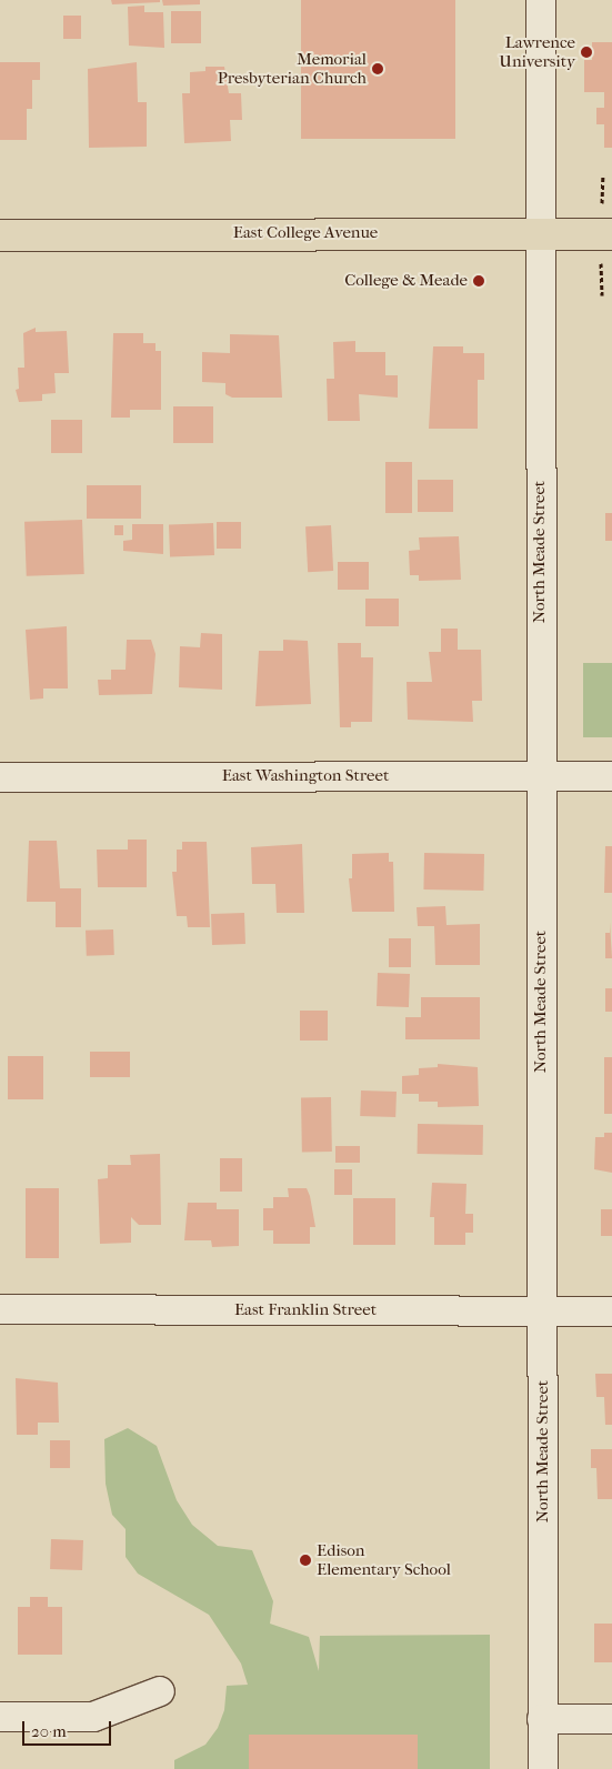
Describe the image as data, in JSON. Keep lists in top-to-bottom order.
{
  "streets": {
    "main road": ["East College Avenue"],
    "street": ["North Meade Street", "East Washington Street", "East Franklin Street"]
  },
  "crossings": [
    ["East College Avenue", "North Meade Street"],
    ["North Meade Street", "East Washington Street"],
    ["North Meade Street", "East Franklin Street"]
  ],
  "places": [
    "Lawrence University",
    "Memorial Presbyterian Church",
    "College & Meade",
    "Edison Elementary School"
  ],
  "scale_bar": "20 m"
}
